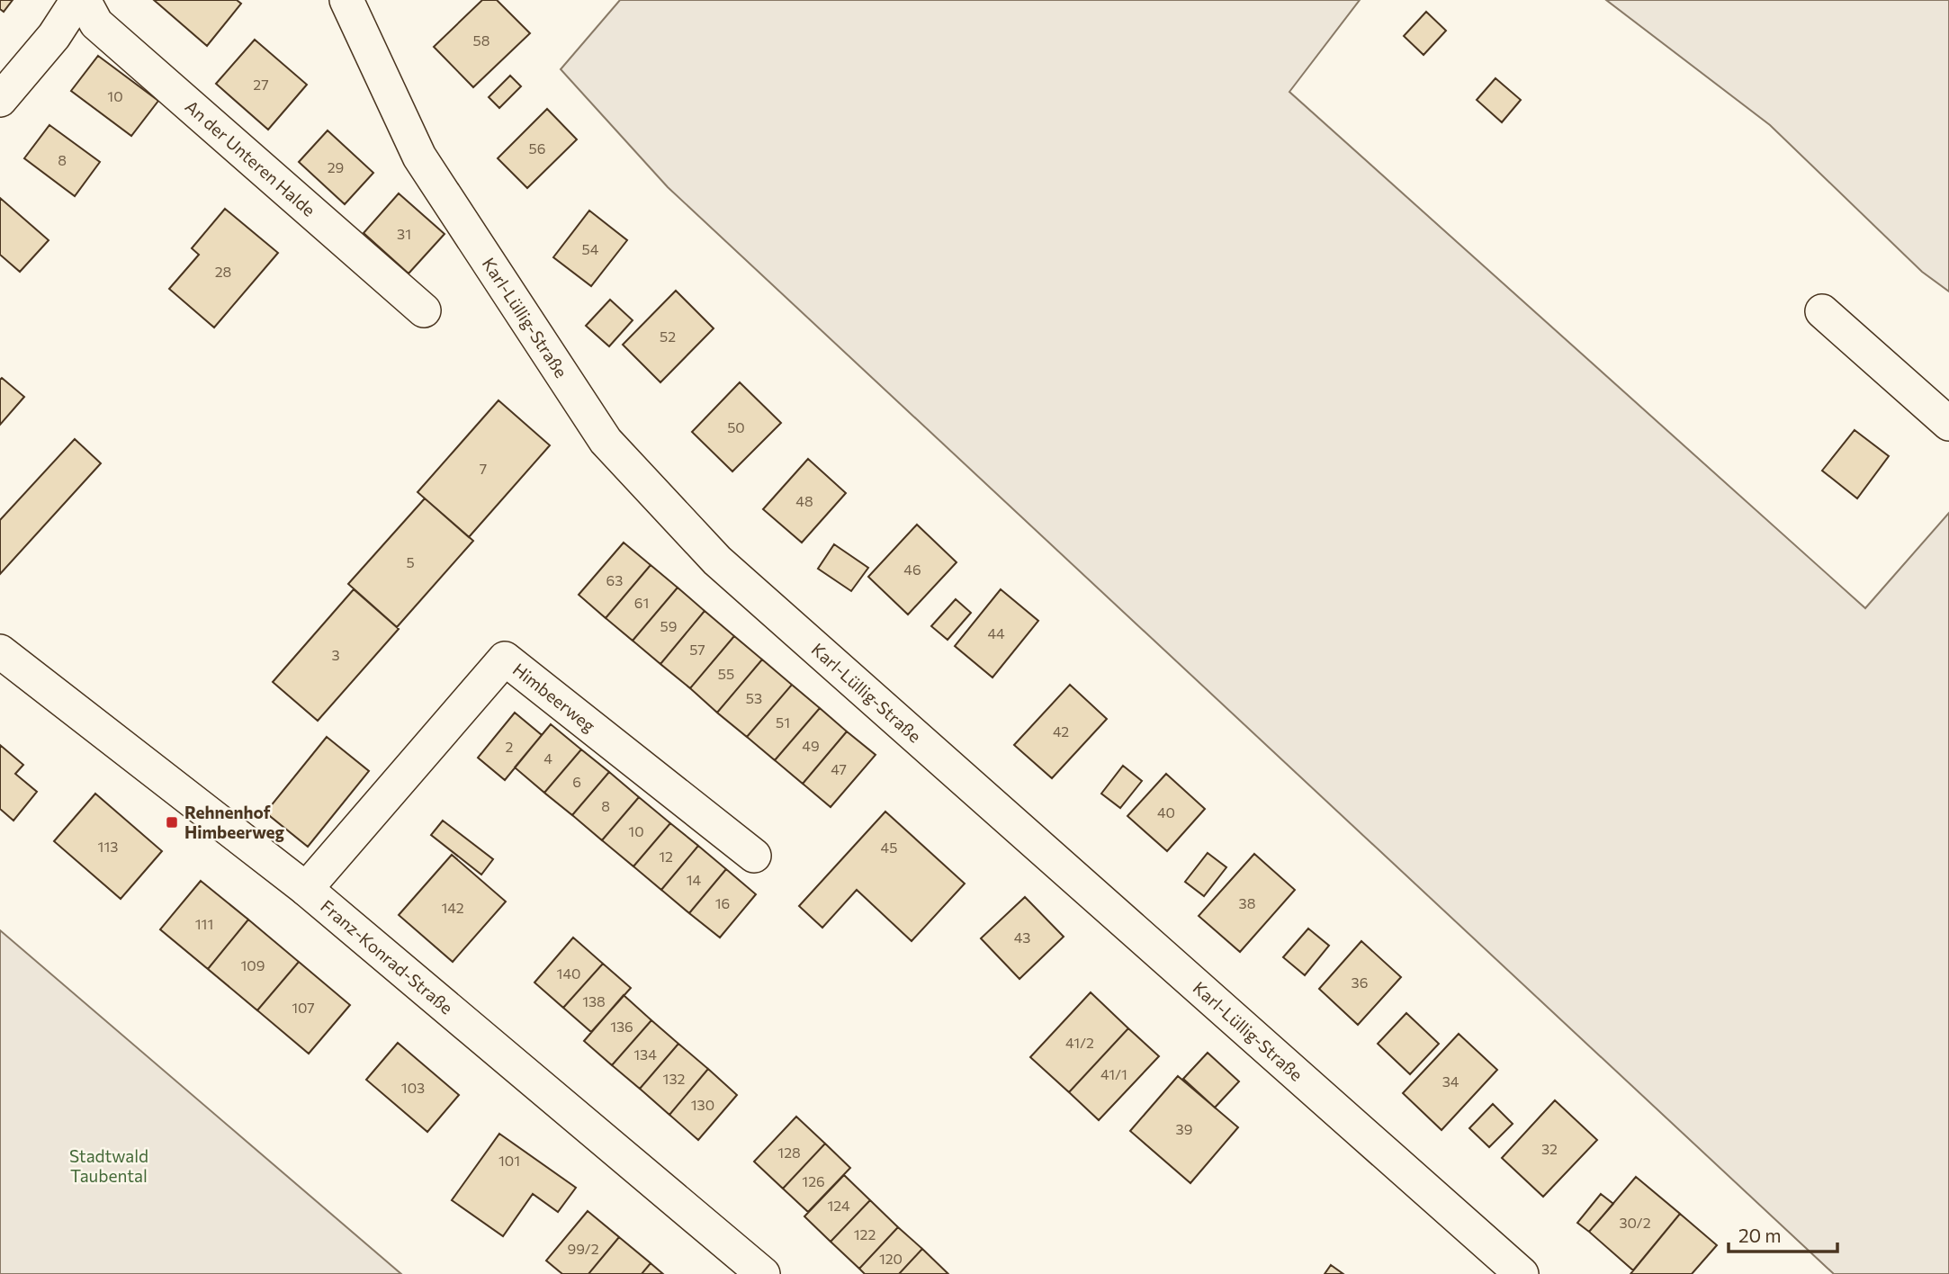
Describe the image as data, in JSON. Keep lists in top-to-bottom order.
{
  "streets": {
    "street": [
      "An der Unteren Halde",
      "Karl-Lüllig-Straße",
      "Himbeerweg",
      "Franz-Konrad-Straße"
    ]
  },
  "crossings": [
    ["Himbeerweg", "Franz-Konrad-Straße"]
  ],
  "parks": ["Stadtwald Taubental"],
  "places": {
    "transit": ["Rehnenhof Himbeerweg"]
  },
  "house_numbers": [
    "58",
    "27",
    "10",
    "56",
    "8",
    "29",
    "31",
    "54",
    "28",
    "52",
    "50",
    "7",
    "48",
    "5",
    "46",
    "63",
    "61",
    "59",
    "44",
    "57",
    "3",
    "55",
    "53",
    "51",
    "42",
    "49",
    "2",
    "4",
    "47",
    "6",
    "8",
    "40",
    "10",
    "113",
    "45",
    "12",
    "14",
    "16",
    "38",
    "142",
    "111",
    "43",
    "109",
    "140",
    "36",
    "138",
    "107",
    "136",
    "41/2",
    "134",
    "41/1",
    "132",
    "34",
    "103",
    "130",
    "39",
    "32",
    "128",
    "101",
    "126",
    "124",
    "30/2",
    "122",
    "99/2",
    "120"
  ],
  "scale_bar": "20 m"
}
